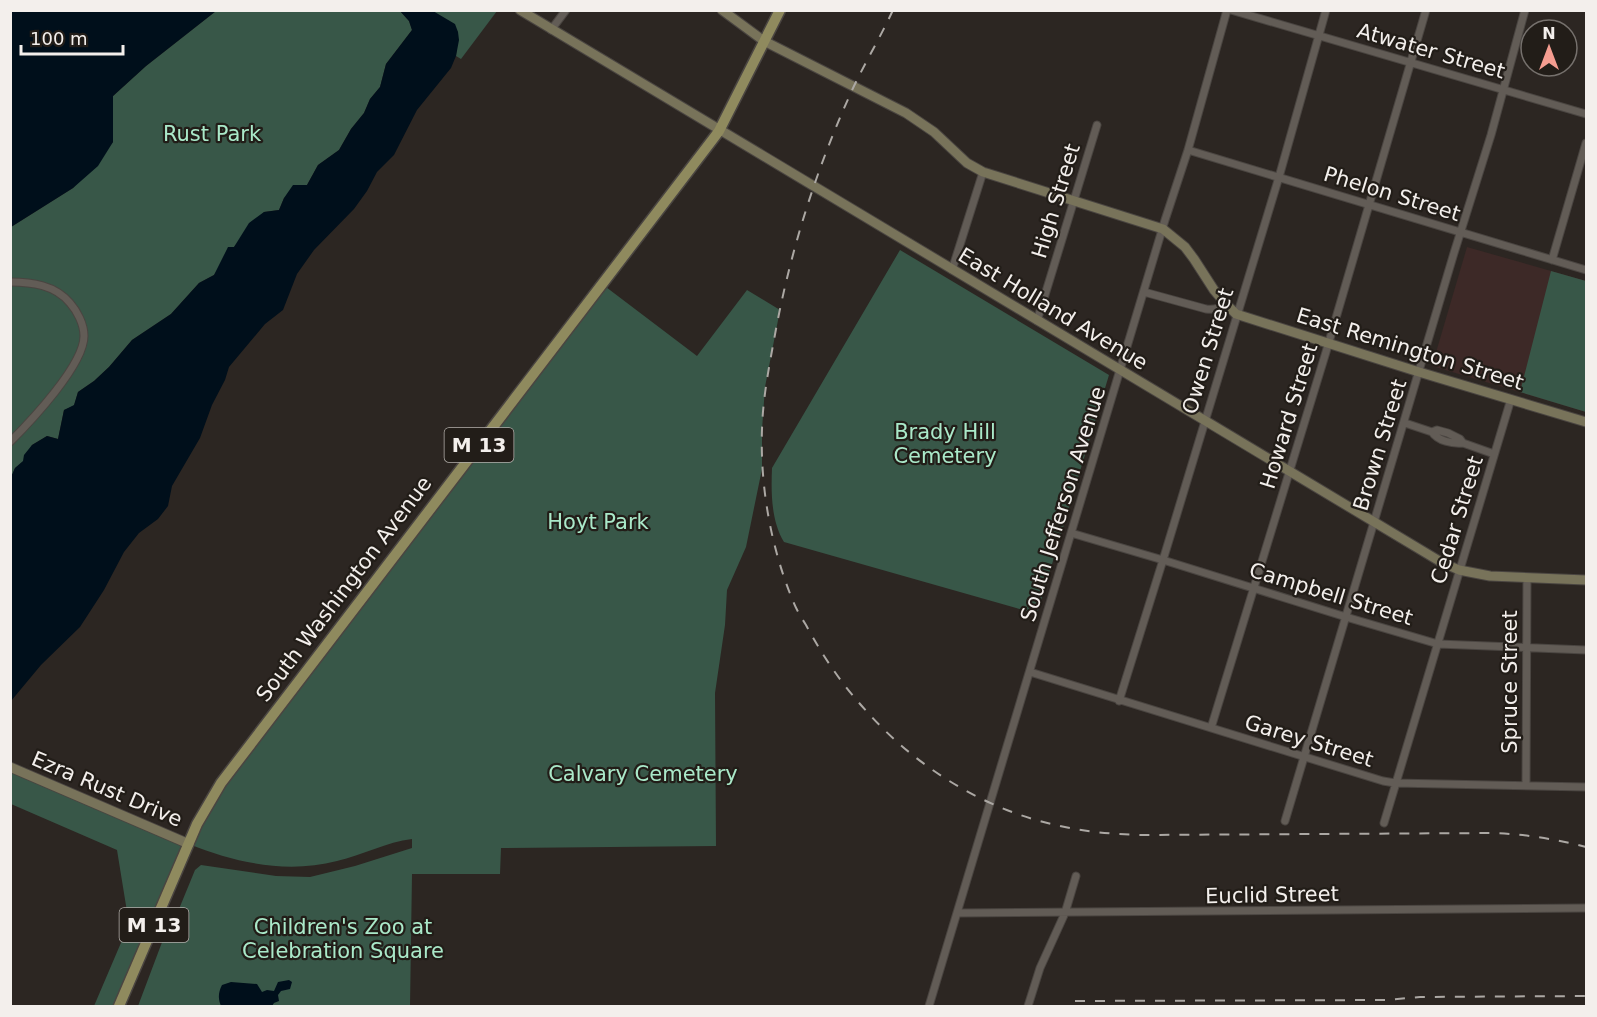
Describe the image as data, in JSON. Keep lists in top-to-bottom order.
{
  "streets": {
    "main road": [
      "East Holland Avenue",
      "East Remington Street",
      "M 13",
      "South Washington Avenue",
      "Ezra Rust Drive"
    ],
    "street": [
      "Atwater Street",
      "Phelon Street",
      "High Street",
      "Owen Street",
      "Howard Street",
      "Brown Street",
      "South Jefferson Avenue",
      "Cedar Street",
      "Campbell Street",
      "Spruce Street",
      "Garey Street",
      "Euclid Street"
    ]
  },
  "crossings": [
    ["Atwater Street", "Owen Street"],
    ["Atwater Street", "Howard Street"],
    ["Atwater Street", "Brown Street"],
    ["Atwater Street", "South Jefferson Avenue"],
    ["Phelon Street", "Owen Street"],
    ["Phelon Street", "Howard Street"],
    ["Phelon Street", "Brown Street"],
    ["Phelon Street", "South Jefferson Avenue"],
    ["High Street", "East Holland Avenue"],
    ["High Street", "East Remington Street"],
    ["East Holland Avenue", "Owen Street"],
    ["East Holland Avenue", "Howard Street"],
    ["East Holland Avenue", "Brown Street"],
    ["East Holland Avenue", "South Jefferson Avenue"],
    ["East Holland Avenue", "Cedar Street"],
    ["East Holland Avenue", "South Washington Avenue"],
    ["East Holland Avenue", "Spruce Street"],
    ["East Remington Street", "Owen Street"],
    ["East Remington Street", "Howard Street"],
    ["East Remington Street", "Brown Street"],
    ["East Remington Street", "South Jefferson Avenue"],
    ["East Remington Street", "Cedar Street"],
    ["East Remington Street", "South Washington Avenue"],
    ["Owen Street", "Campbell Street"],
    ["Owen Street", "Garey Street"],
    ["Howard Street", "Campbell Street"],
    ["Howard Street", "Garey Street"],
    ["Brown Street", "Campbell Street"],
    ["Brown Street", "Garey Street"],
    ["South Jefferson Avenue", "Campbell Street"],
    ["South Jefferson Avenue", "Garey Street"],
    ["South Jefferson Avenue", "Euclid Street"],
    ["Cedar Street", "Campbell Street"],
    ["Cedar Street", "Garey Street"],
    ["South Washington Avenue", "Ezra Rust Drive"],
    ["Campbell Street", "Spruce Street"],
    ["Spruce Street", "Garey Street"]
  ],
  "parks": [
    "Rust Park",
    "Brady Hill Cemetery",
    "Hoyt Park",
    "Calvary Cemetery",
    "Children's Zoo at Celebration Square"
  ],
  "scale_bar": "100 m",
  "north": "top"
}
